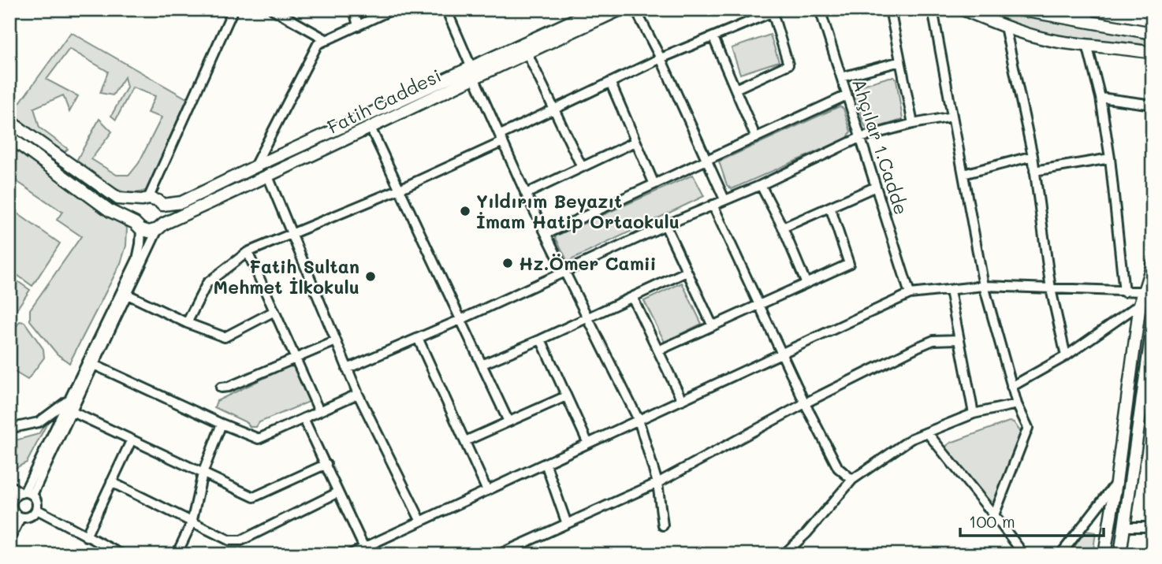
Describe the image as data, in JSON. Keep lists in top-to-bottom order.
{
  "streets": {
    "main road": ["Fatih Caddesi"],
    "street": ["Ahçılar 1.Cadde"]
  },
  "places": ["Yıldırım Beyazıt İmam Hatip Ortaokulu", "Hz.Ömer Camii", "Fatih Sultan Mehmet İlkokulu"],
  "scale_bar": "100 m"
}
